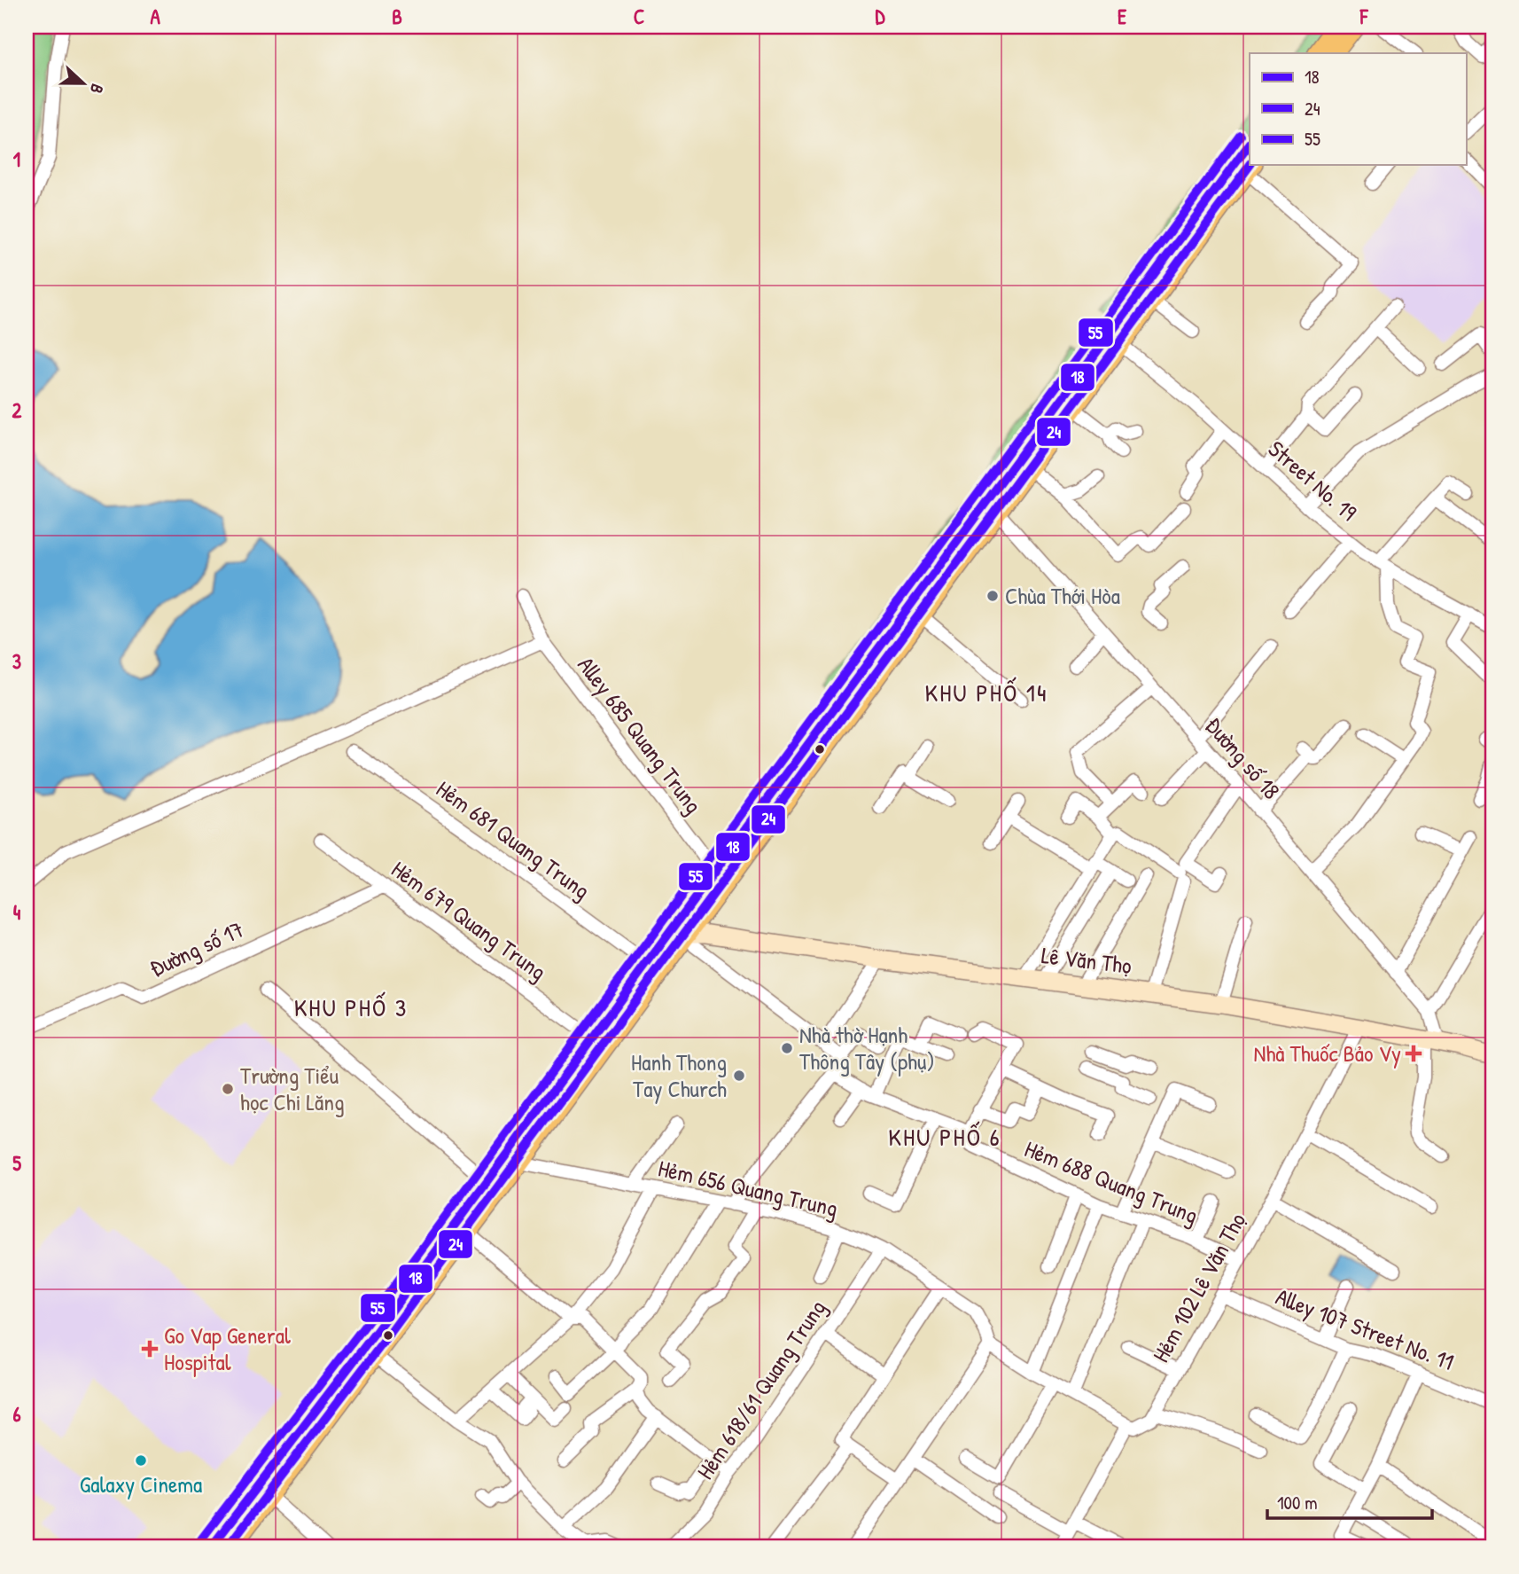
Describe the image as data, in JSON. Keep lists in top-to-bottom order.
{
  "streets": {
    "main road": ["Lê Văn Thọ"],
    "street": [
      "Street No. 19",
      "Alley 685 Quang Trung",
      "Đường số 18",
      "Hẻm 681 Quang Trung",
      "Hẻm 679 Quang Trung",
      "Đường số 17",
      "Hẻm 688 Quang Trung",
      "Hẻm 656 Quang Trung",
      "Hẻm 102 Lê Văn Thọ",
      "Alley 107 Street No. 11",
      "Hẻm 618/61 Quang Trung"
    ]
  },
  "crossings": [
    ["Đường số 18", "Lê Văn Thọ"],
    ["Hẻm 679 Quang Trung", "Đường số 17"],
    ["Lê Văn Thọ", "Hẻm 102 Lê Văn Thọ"],
    ["Hẻm 688 Quang Trung", "Hẻm 102 Lê Văn Thọ"],
    ["Hẻm 656 Quang Trung", "Hẻm 618/61 Quang Trung"],
    ["Hẻm 102 Lê Văn Thọ", "Alley 107 Street No. 11"]
  ],
  "districts": ["KHU PHỐ 14", "KHU PHỐ 3", "KHU PHỐ 6"],
  "places": {
    "other": [
      "Chùa Thới Hòa",
      "Nhà thờ Hạnh Thông Tây (phụ)",
      "Hanh Thong Tay Church",
      "Trường Tiểu học Chi Lăng",
      "Galaxy Cinema"
    ],
    "health": ["Nhà Thuốc Bảo Vy", "Go Vap General Hospital"]
  },
  "lines": ["transit line 55", "transit line 18", "transit line 24"],
  "legend": ["18", "24", "55"],
  "scale_bar": "100 m",
  "north": "right",
  "grid": {
    "columns": [
      "A",
      "B",
      "C",
      "D",
      "E",
      "F"
    ],
    "rows": [
      "1",
      "2",
      "3",
      "4",
      "5",
      "6"
    ]
  }
}
